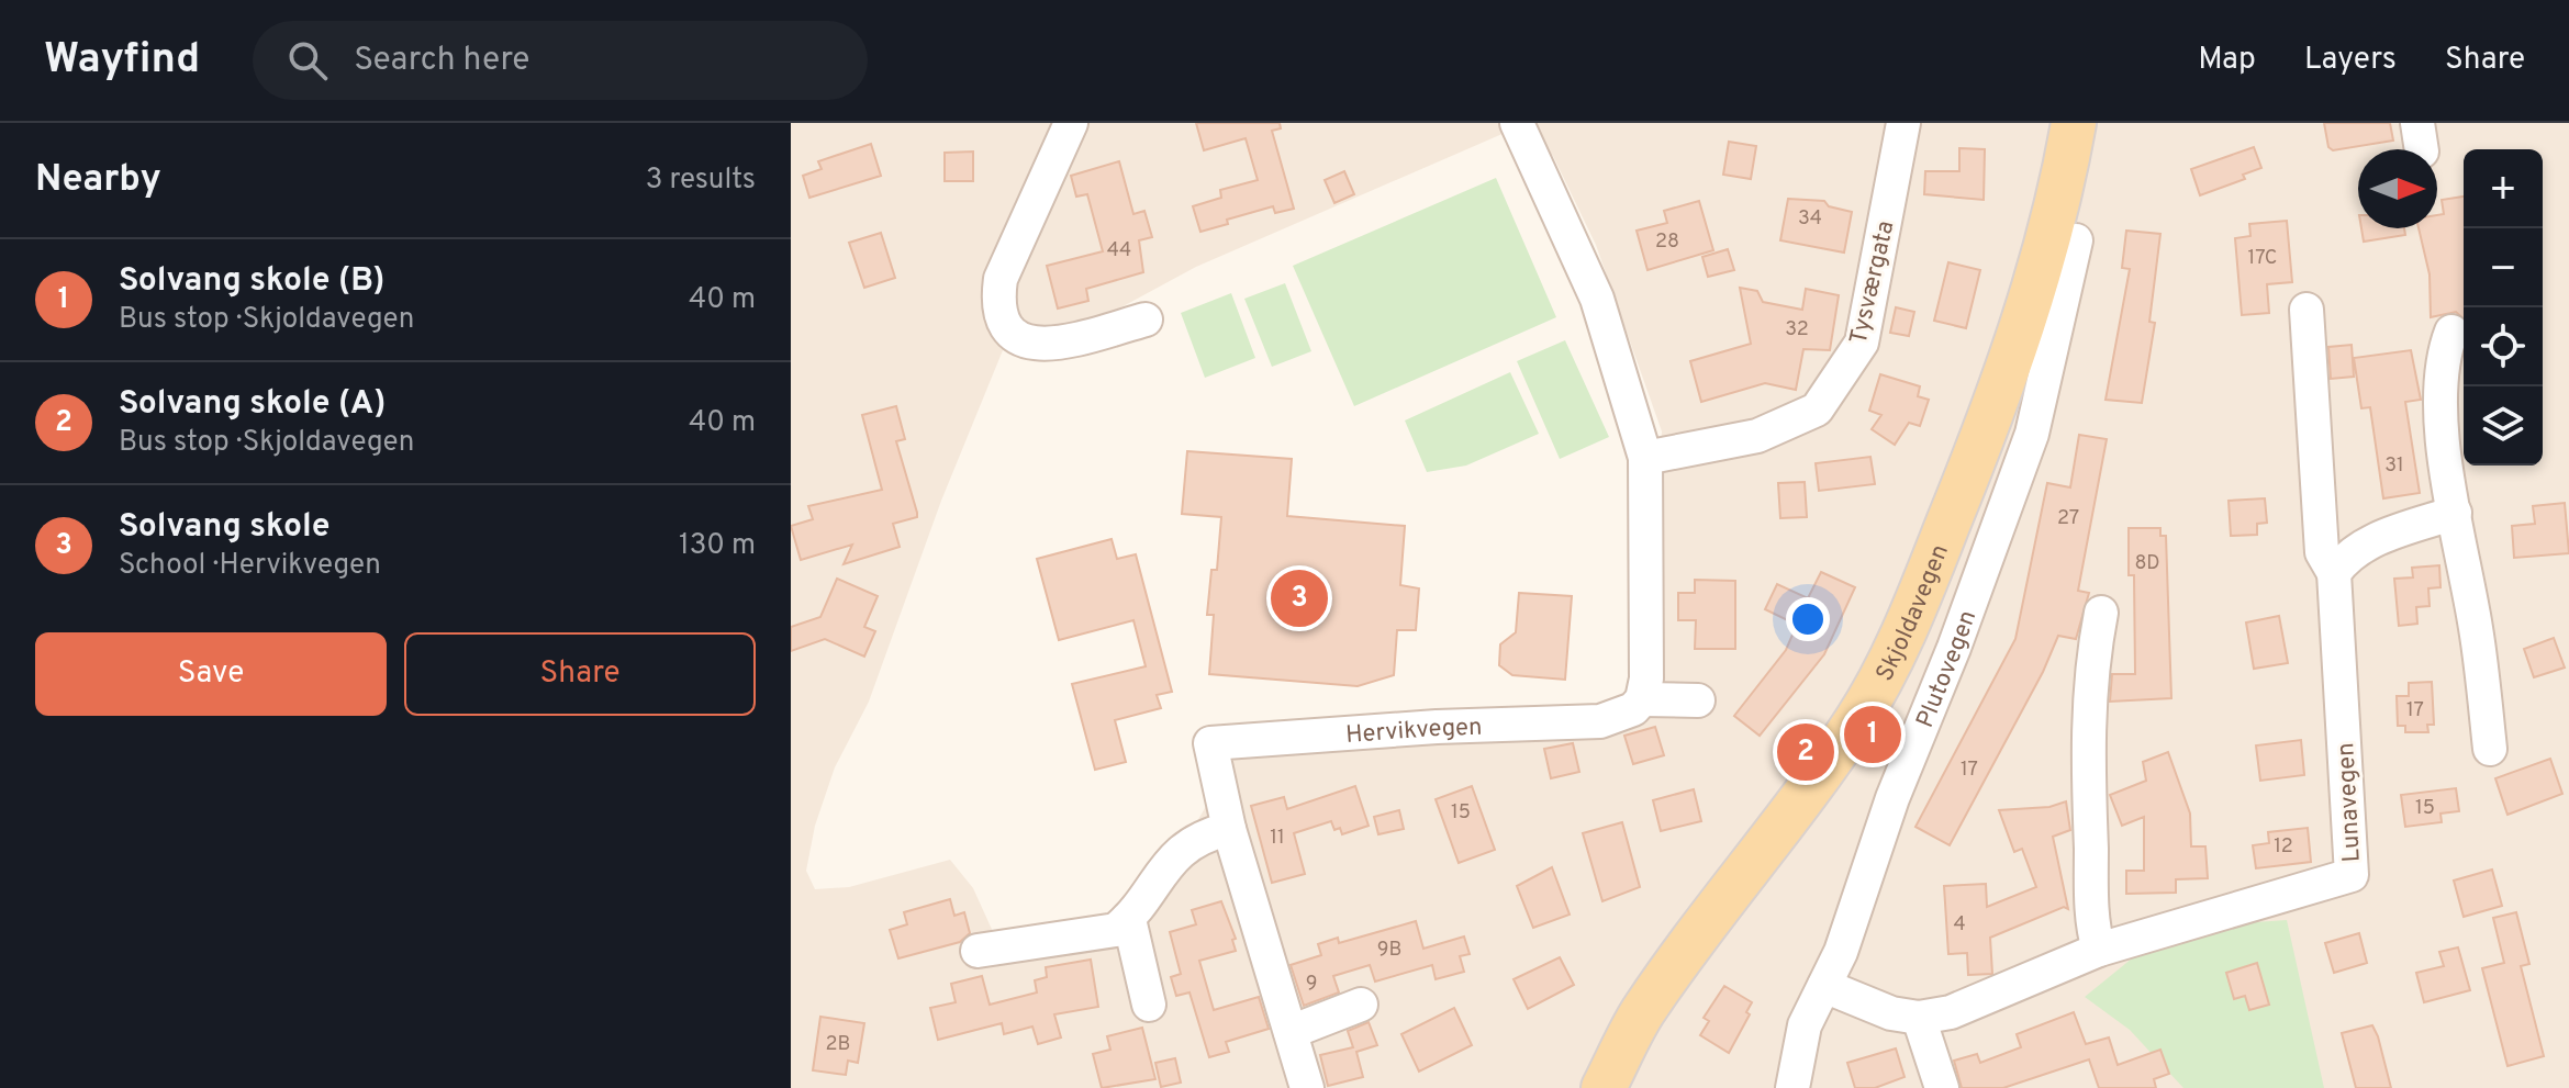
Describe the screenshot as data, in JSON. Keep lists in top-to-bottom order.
{
  "streets": {
    "main road": ["Skjoldavegen"],
    "street": [
      "Tysværgata",
      "Plutovegen",
      "Hervikvegen",
      "Lunavegen"
    ]
  },
  "crossings": [
    ["Plutovegen", "Lunavegen"]
  ],
  "house_numbers": [
    "34",
    "28",
    "44",
    "17C",
    "32",
    "31",
    "27",
    "8D",
    "17",
    "17",
    "15",
    "15",
    "11",
    "12",
    "4",
    "9B",
    "9",
    "2B"
  ],
  "north": "right",
  "page": {
    "header": "Wayfind",
    "search": "Search here",
    "nav": ["Map", "Layers", "Share"],
    "heading": ["Nearby", "3 results"],
    "map_buttons": ["+", "−"],
    "list": [
      {
        "mark": "1",
        "name": "Solvang skole (B)",
        "note": "Bus stop · Skjoldavegen",
        "value": "40 m"
      },
      {
        "mark": "2",
        "name": "Solvang skole (A)",
        "note": "Bus stop · Skjoldavegen",
        "value": "40 m"
      },
      {
        "mark": "3",
        "name": "Solvang skole",
        "note": "School · Hervikvegen",
        "value": "130 m"
      }
    ],
    "pins": ["3", "1", "2"],
    "buttons": ["Save", "Share"]
  }
}
